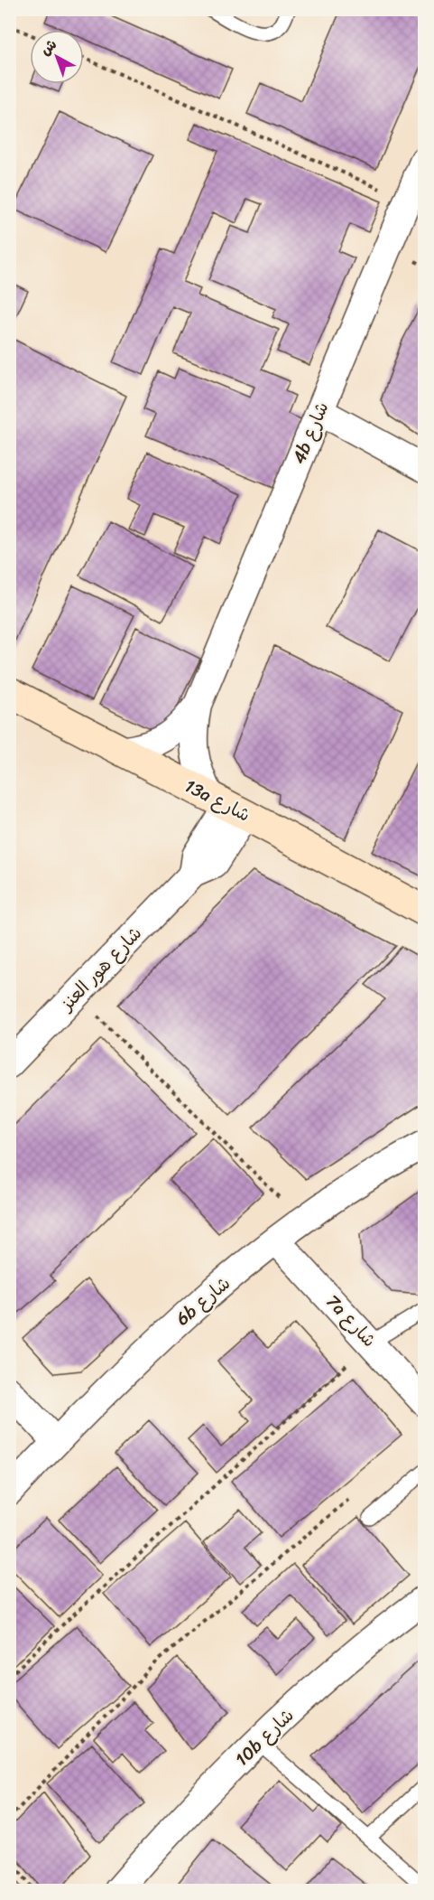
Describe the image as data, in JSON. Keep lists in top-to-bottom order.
{
  "streets": {
    "street": [
      "4b شارع",
      "13a شارع",
      "شارع هور العنز",
      "6b شارع",
      "7a شارع",
      "10b شارع"
    ]
  },
  "crossings": [
    ["4b شارع", "13a شارع"],
    ["4b شارع", "شارع هور العنز"],
    ["13a شارع", "شارع هور العنز"],
    ["6b شارع", "7a شارع"]
  ],
  "north": "top left"
}
